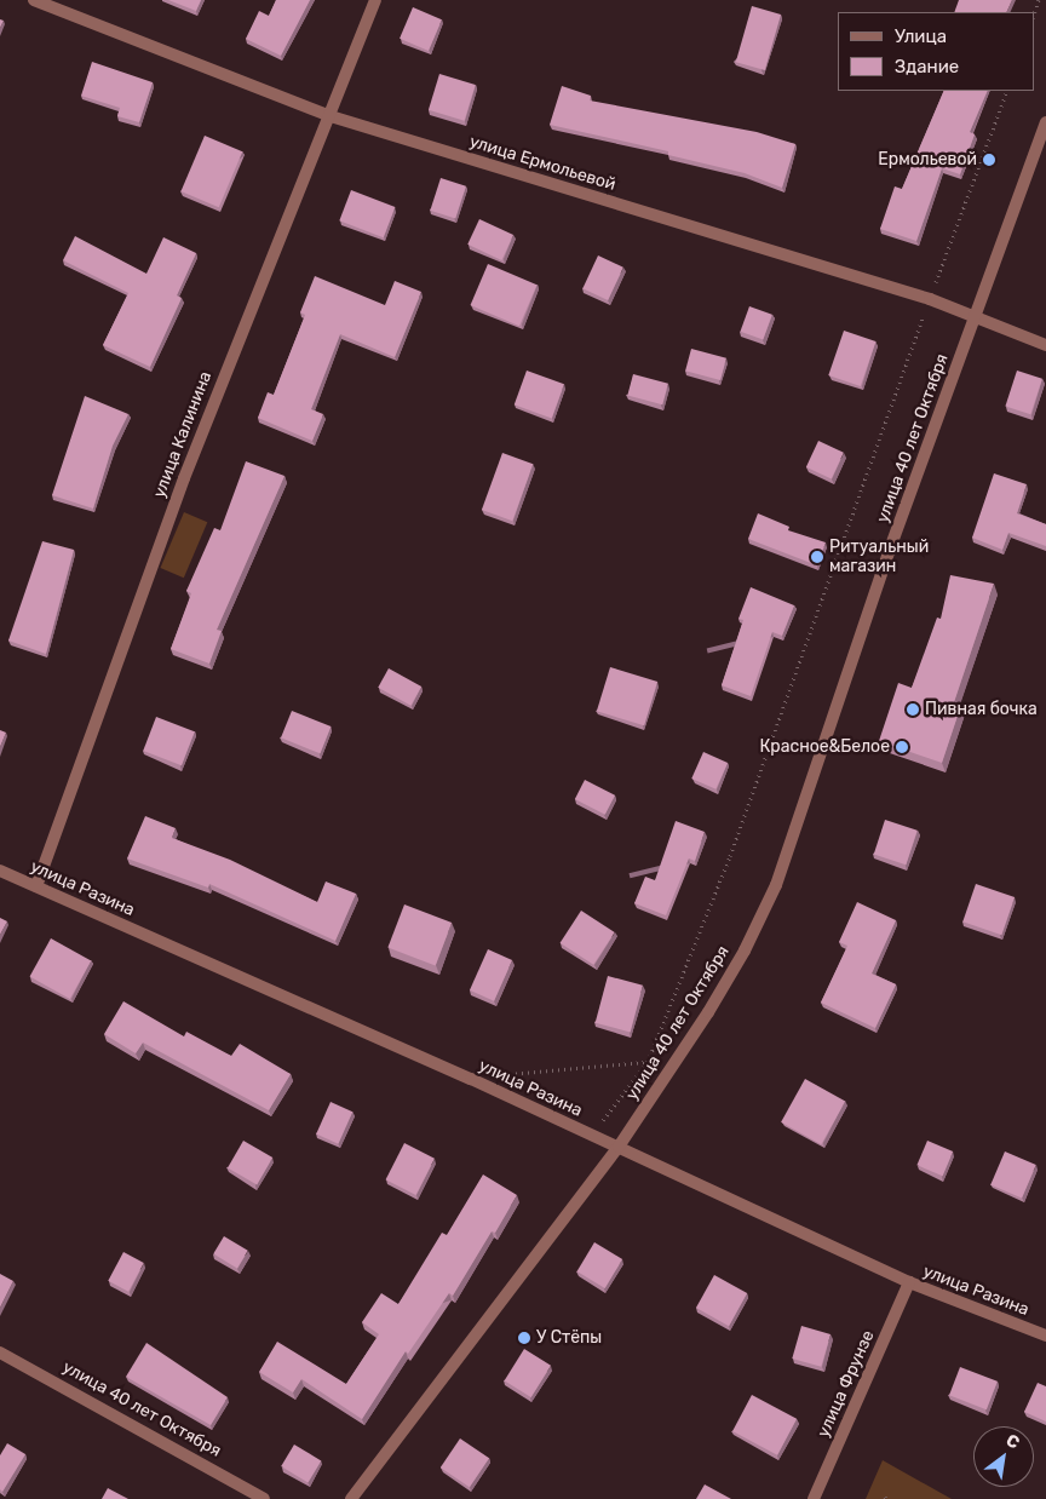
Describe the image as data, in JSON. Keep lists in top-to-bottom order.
{
  "streets": {
    "street": [
      "улица Ермольевой",
      "улица Калинина",
      "улица 40 лет Октября",
      "улица Разина",
      "улица Фрунзе"
    ]
  },
  "crossings": [
    ["улица Ермольевой", "улица Калинина"],
    ["улица Ермольевой", "улица 40 лет Октября"],
    ["улица Калинина", "улица Разина"],
    ["улица 40 лет Октября", "улица Разина"],
    ["улица Разина", "улица Фрунзе"]
  ],
  "places": [
    "Ермольевой",
    "Ритуальный магазин",
    "Пивная бочка",
    "Красное&Белое",
    "У Стёпы"
  ],
  "legend": ["Улица", "Здание"],
  "north": "top right"
}
